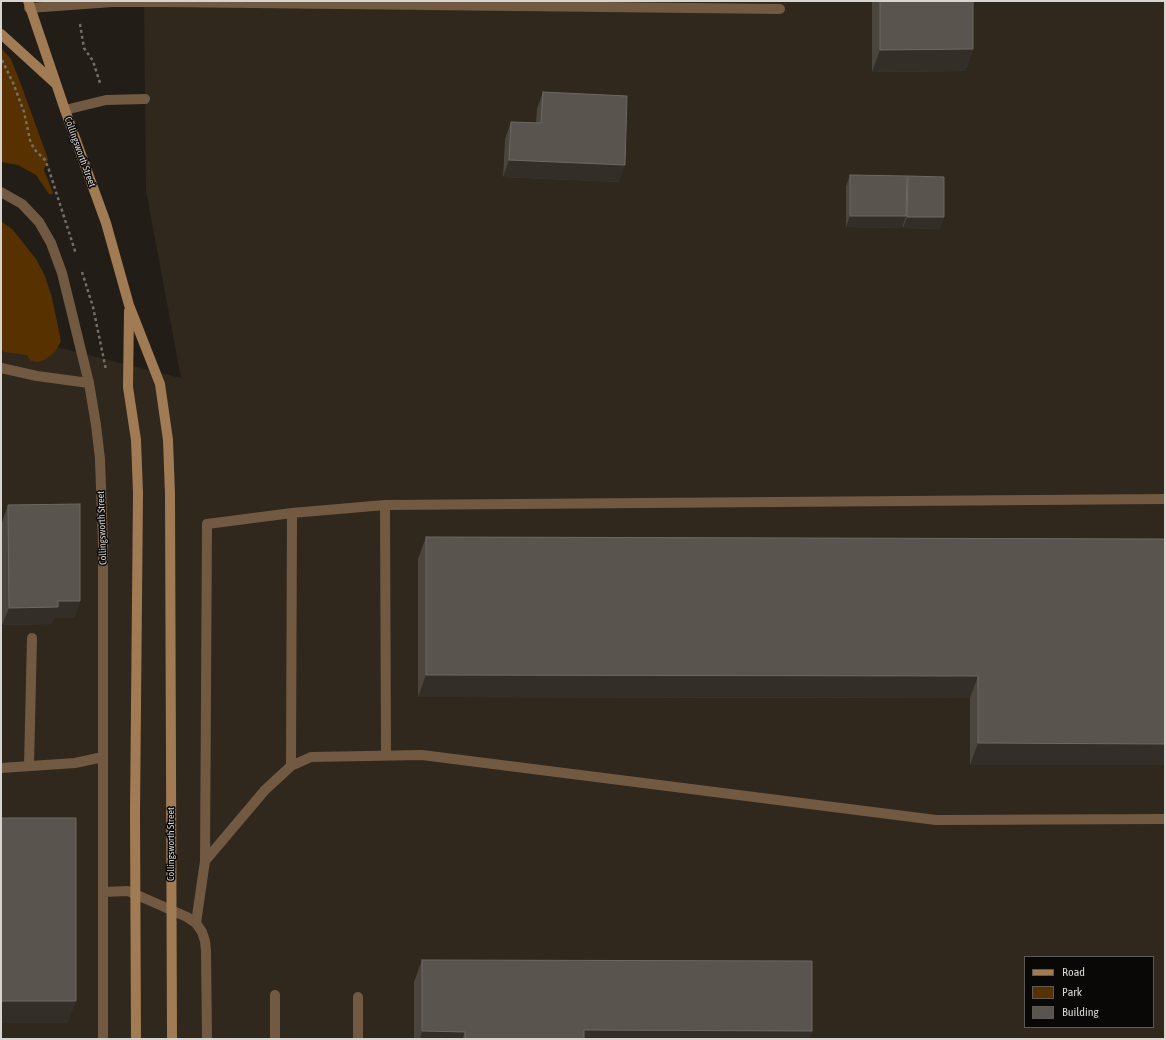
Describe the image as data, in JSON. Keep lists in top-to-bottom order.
{
  "streets": {
    "main road": ["Collingsworth Street"]
  },
  "legend": ["Road", "Park", "Building"]
}
